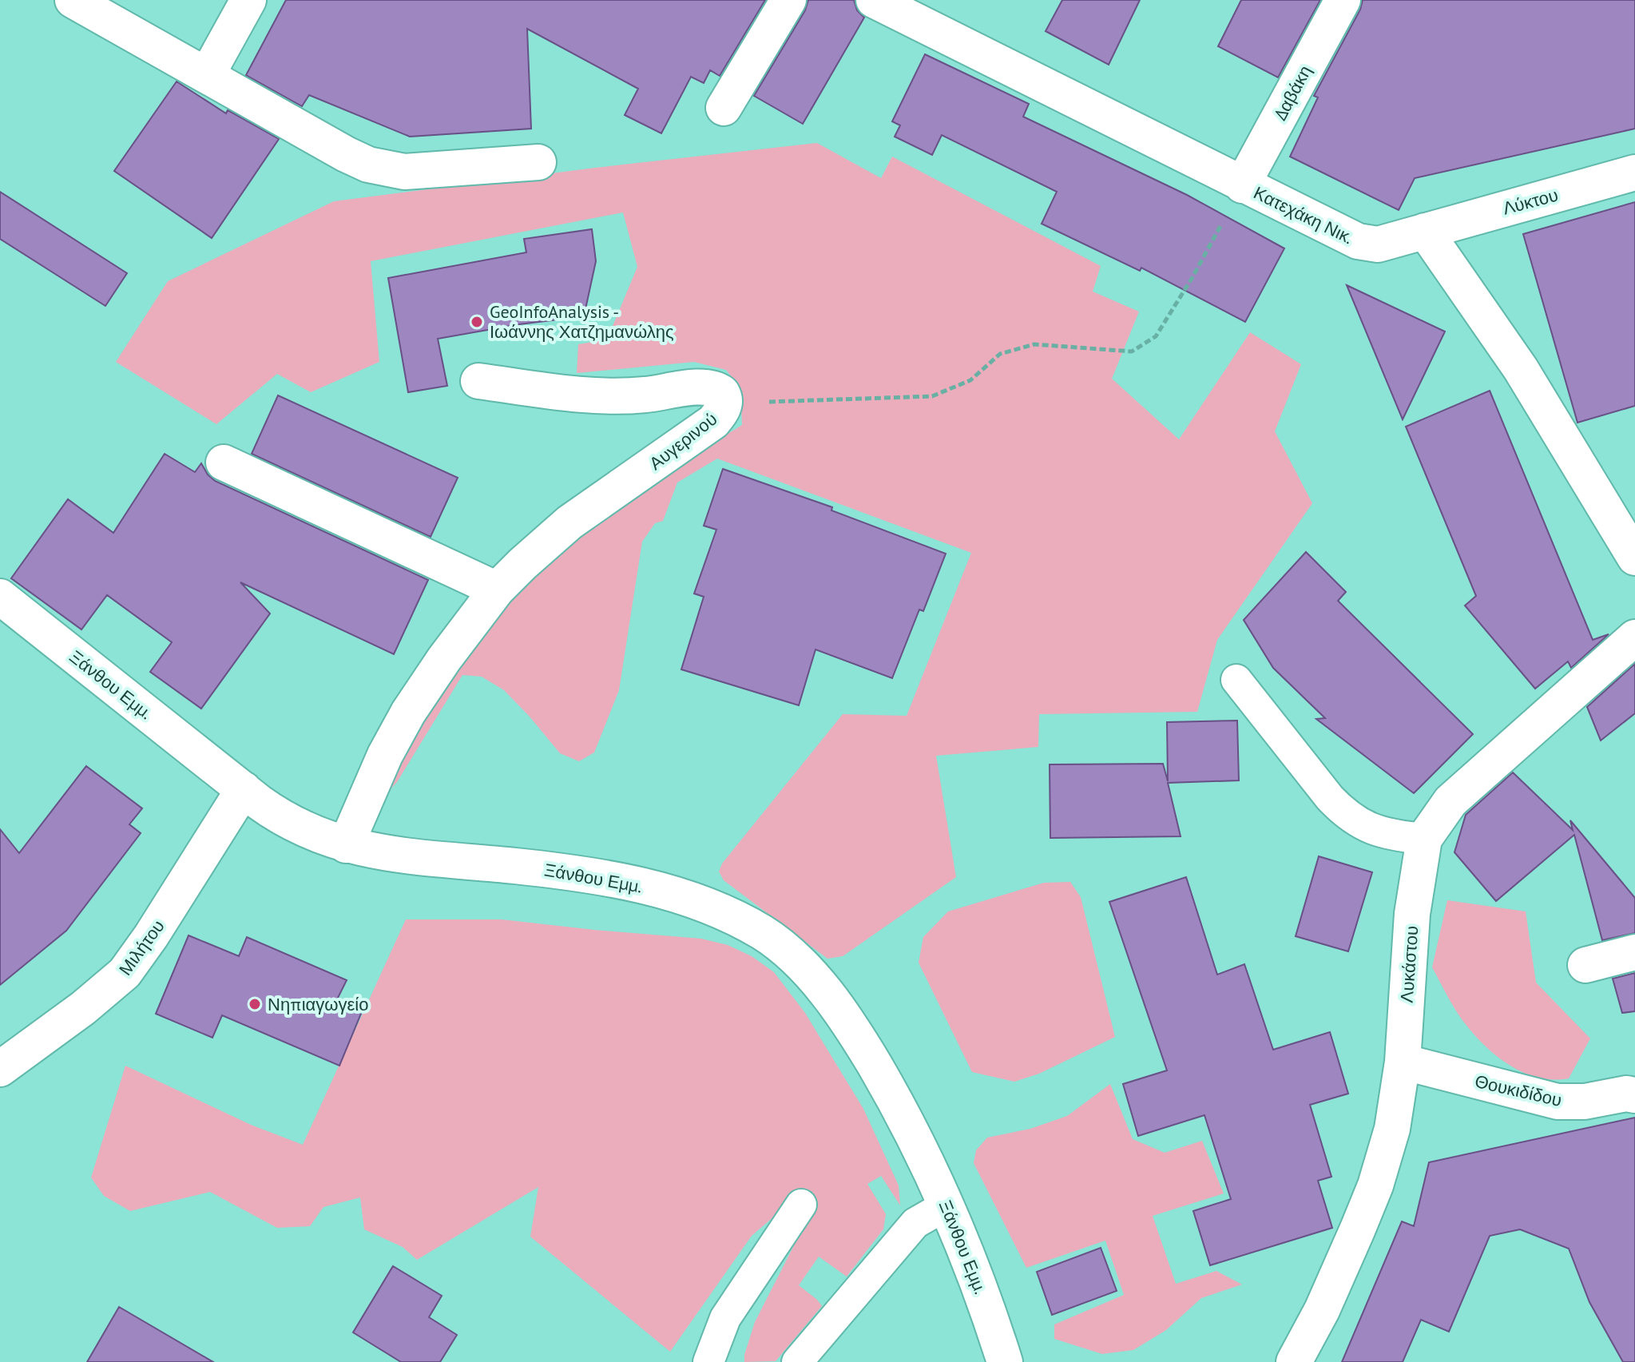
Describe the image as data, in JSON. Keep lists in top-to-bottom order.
{
  "streets": {
    "street": [
      "Δαβάκη",
      "Λύκτου",
      "Κατεχάκη Νικ.",
      "Αυγερινού",
      "Ξάνθου Εμμ.",
      "Μιλήτου",
      "Λυκάστου",
      "Θουκιδίδου"
    ]
  },
  "crossings": [
    ["Δαβάκη", "Κατεχάκη Νικ."],
    ["Λύκτου", "Κατεχάκη Νικ."],
    ["Αυγερινού", "Ξάνθου Εμμ."],
    ["Ξάνθου Εμμ.", "Μιλήτου"],
    ["Λυκάστου", "Θουκιδίδου"]
  ],
  "places": ["GeoInfoAnalysis - Ιωάννης Χατζημανώλης", "Νηπιαγωγείο"]
}
